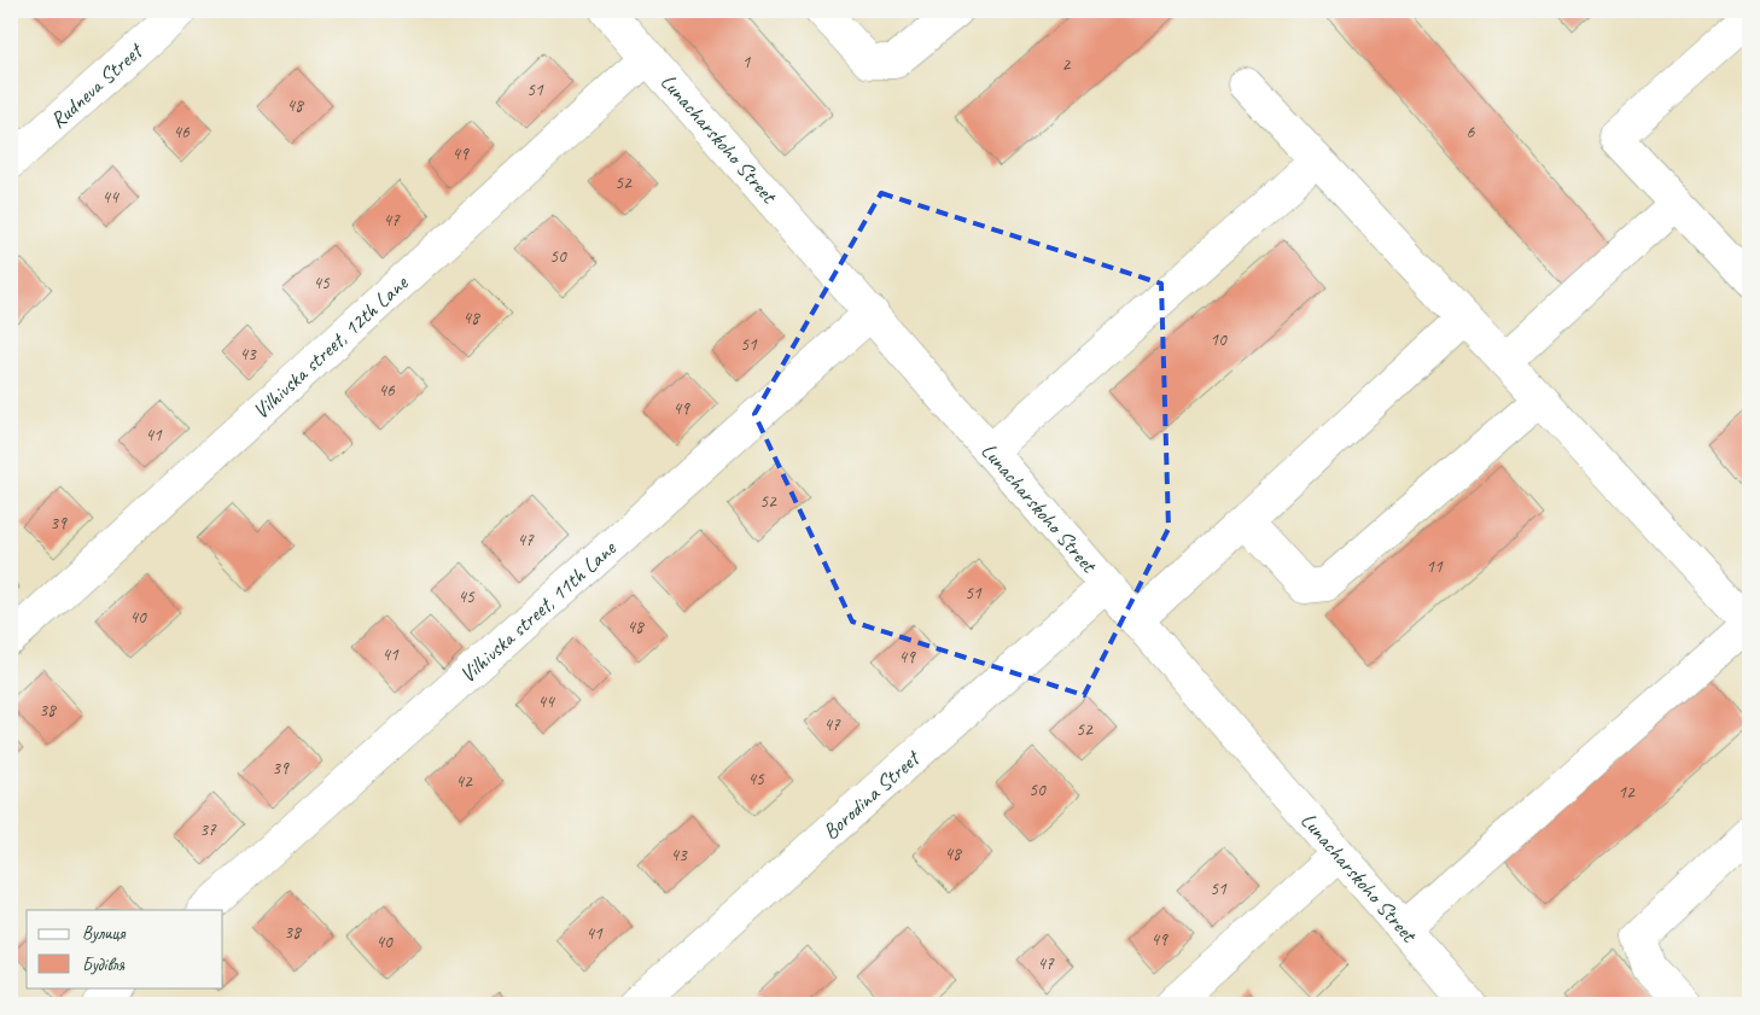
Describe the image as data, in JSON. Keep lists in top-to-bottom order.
{
  "streets": {
    "street": [
      "Rudneva Street",
      "Lunacharskoho Street",
      "Vilhivska street, 12th Lane",
      "Vilhivska street, 11th Lane",
      "Borodina Street"
    ]
  },
  "crossings": [
    ["Lunacharskoho Street", "Vilhivska street, 12th Lane"],
    ["Lunacharskoho Street", "Vilhivska street, 11th Lane"],
    ["Lunacharskoho Street", "Borodina Street"]
  ],
  "house_numbers": [
    "1",
    "2",
    "51",
    "48",
    "46",
    "6",
    "49",
    "52",
    "44",
    "47",
    "50",
    "45",
    "48",
    "10",
    "51",
    "43",
    "46",
    "49",
    "41",
    "52",
    "39",
    "47",
    "11",
    "51",
    "45",
    "40",
    "48",
    "41",
    "49",
    "44",
    "38",
    "47",
    "52",
    "39",
    "45",
    "42",
    "50",
    "12",
    "37",
    "48",
    "43",
    "51",
    "38",
    "41",
    "49",
    "40",
    "47"
  ],
  "legend": ["Вулиця", "Будівля"]
}
